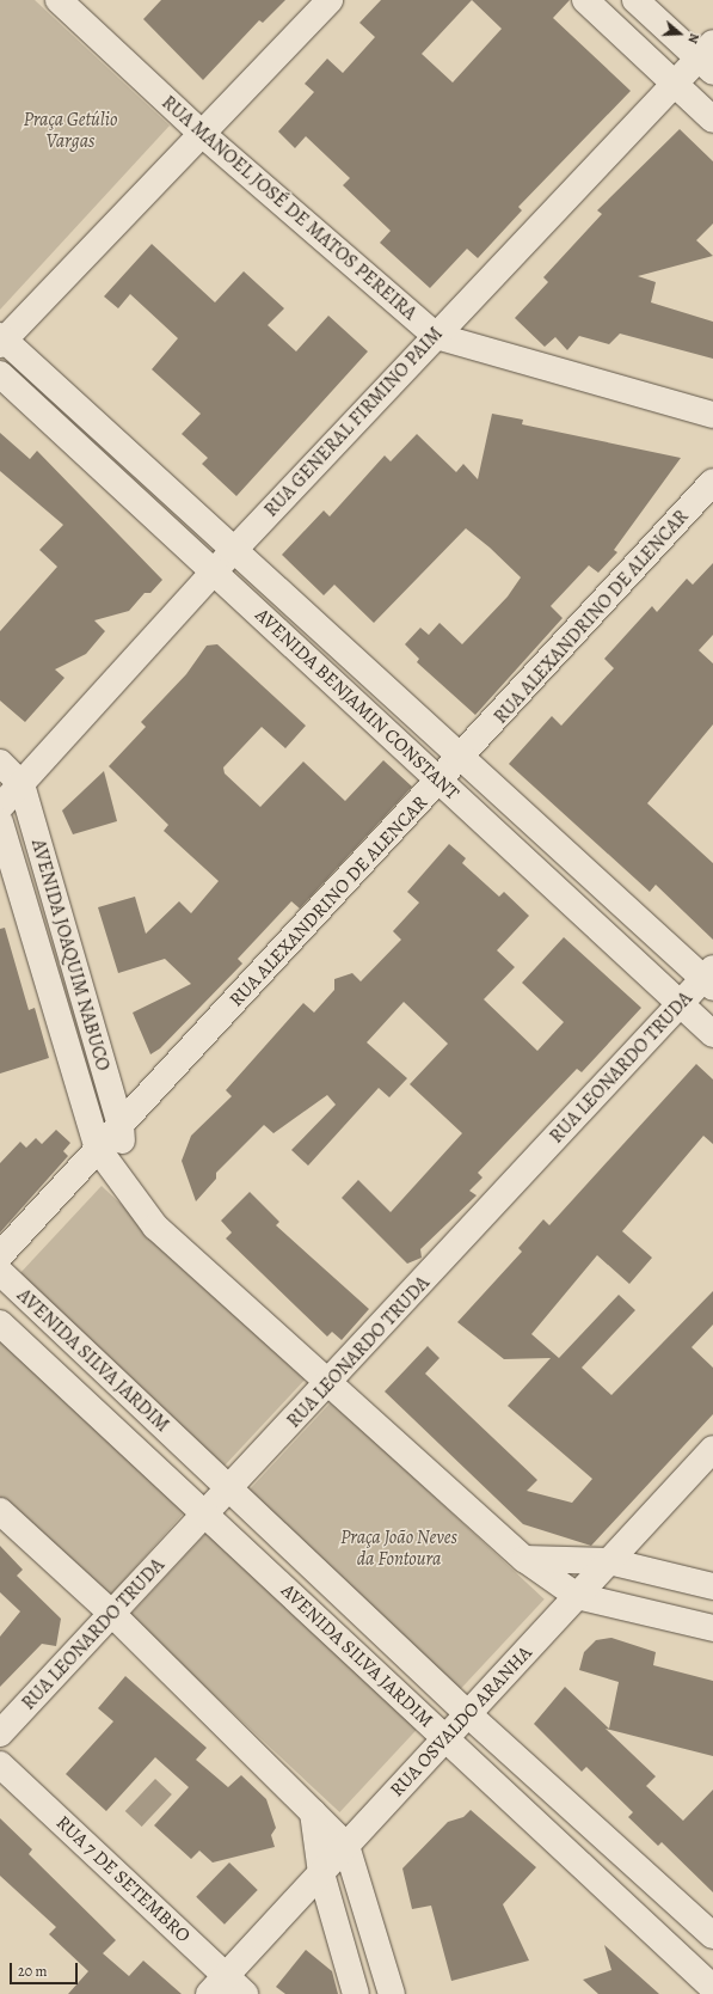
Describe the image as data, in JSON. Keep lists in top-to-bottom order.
{
  "streets": {
    "street": [
      "RUA MANOEL JOSÉ DE MATOS PEREIRA",
      "RUA GENERAL FIRMINO PAIM",
      "RUA ALEXANDRINO DE ALENCAR",
      "AVENIDA BENJAMIN CONSTANT",
      "AVENIDA JOAQUIM NABUCO",
      "RUA LEONARDO TRUDA",
      "AVENIDA SILVA JARDIM",
      "RUA OSVALDO ARANHA",
      "RUA 7 DE SETEMBRO"
    ]
  },
  "crossings": [
    ["RUA MANOEL JOSÉ DE MATOS PEREIRA", "RUA GENERAL FIRMINO PAIM"],
    ["RUA GENERAL FIRMINO PAIM", "AVENIDA BENJAMIN CONSTANT"],
    ["RUA GENERAL FIRMINO PAIM", "AVENIDA JOAQUIM NABUCO"],
    ["RUA ALEXANDRINO DE ALENCAR", "AVENIDA BENJAMIN CONSTANT"],
    ["RUA ALEXANDRINO DE ALENCAR", "AVENIDA JOAQUIM NABUCO"],
    ["AVENIDA BENJAMIN CONSTANT", "RUA LEONARDO TRUDA"],
    ["RUA LEONARDO TRUDA", "AVENIDA SILVA JARDIM"],
    ["AVENIDA SILVA JARDIM", "RUA OSVALDO ARANHA"],
    ["RUA OSVALDO ARANHA", "RUA 7 DE SETEMBRO"]
  ],
  "parks": ["Praça Getúlio Vargas", "Praça João Neves da Fontoura"],
  "scale_bar": "20 m",
  "north": "right"
}
